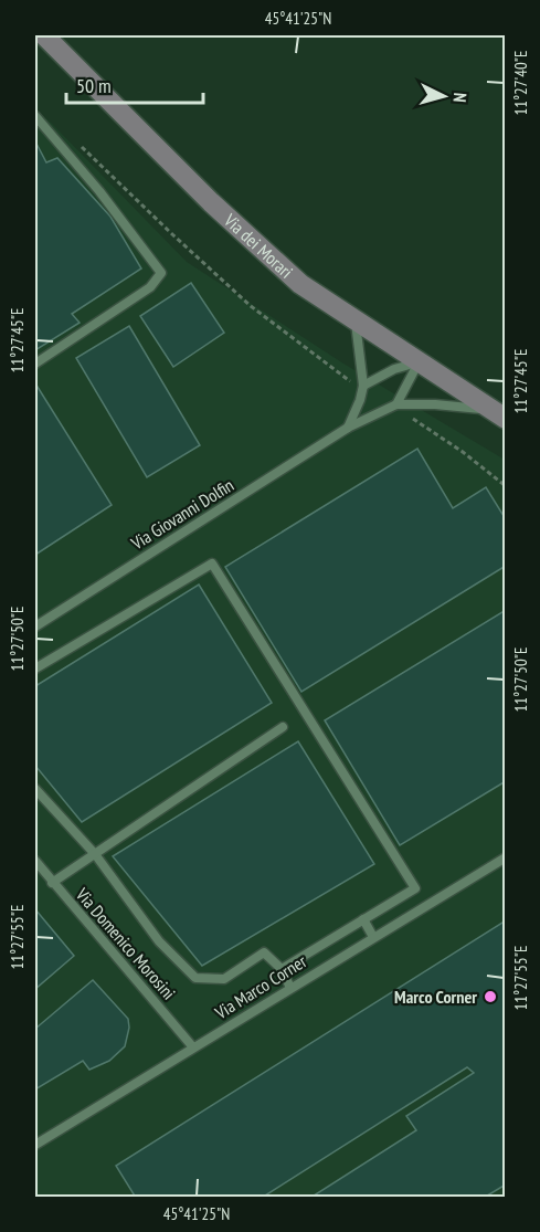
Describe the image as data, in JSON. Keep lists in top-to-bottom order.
{
  "streets": {
    "street": ["Via dei Morari"],
    "lane": ["Via Giovanni Dolfin", "Via Domenico Morosini", "Via Marco Corner"]
  },
  "crossings": [
    ["Via dei Morari", "Via Giovanni Dolfin"],
    ["Via Domenico Morosini", "Via Marco Corner"]
  ],
  "places": ["Marco Corner"],
  "scale_bar": "50 m",
  "north": "right",
  "coordinates": [
    "45°41'25\"N",
    "11°27'40\"E",
    "11°27'45\"E",
    "11°27'50\"E",
    "11°27'55\"E"
  ]
}
